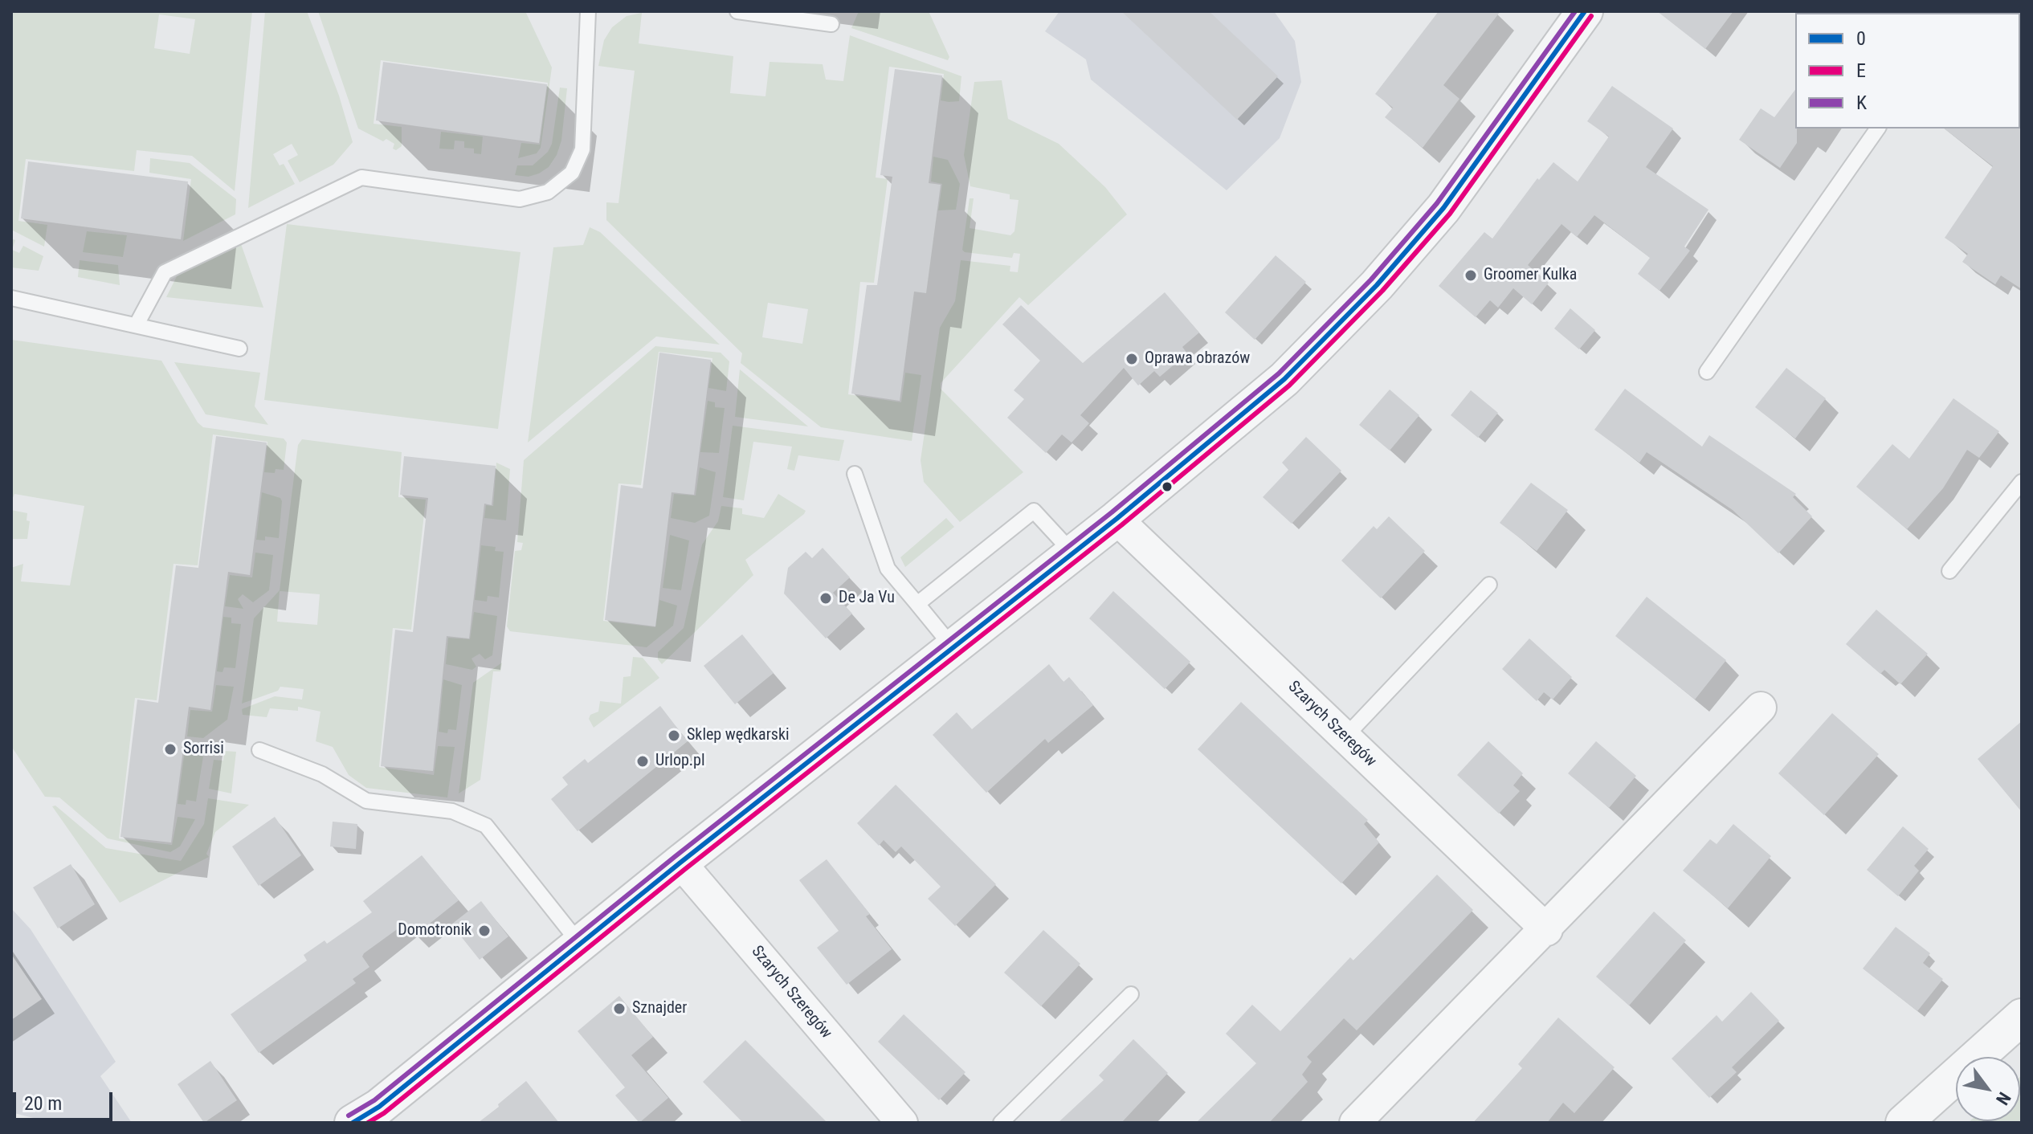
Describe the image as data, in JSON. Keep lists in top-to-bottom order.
{
  "streets": {
    "street": ["Szarych Szeregów"]
  },
  "places": [
    "Groomer Kulka",
    "Oprawa obrazów",
    "De Ja Vu",
    "Sklep wędkarski",
    "Sorrisi",
    "Urlop.pl",
    "Domotronik",
    "Sznajder"
  ],
  "lines": ["transit line 0", "transit line K", "transit line E"],
  "legend": ["0", "E", "K"],
  "scale_bar": "20 m",
  "north": "bottom right"
}
